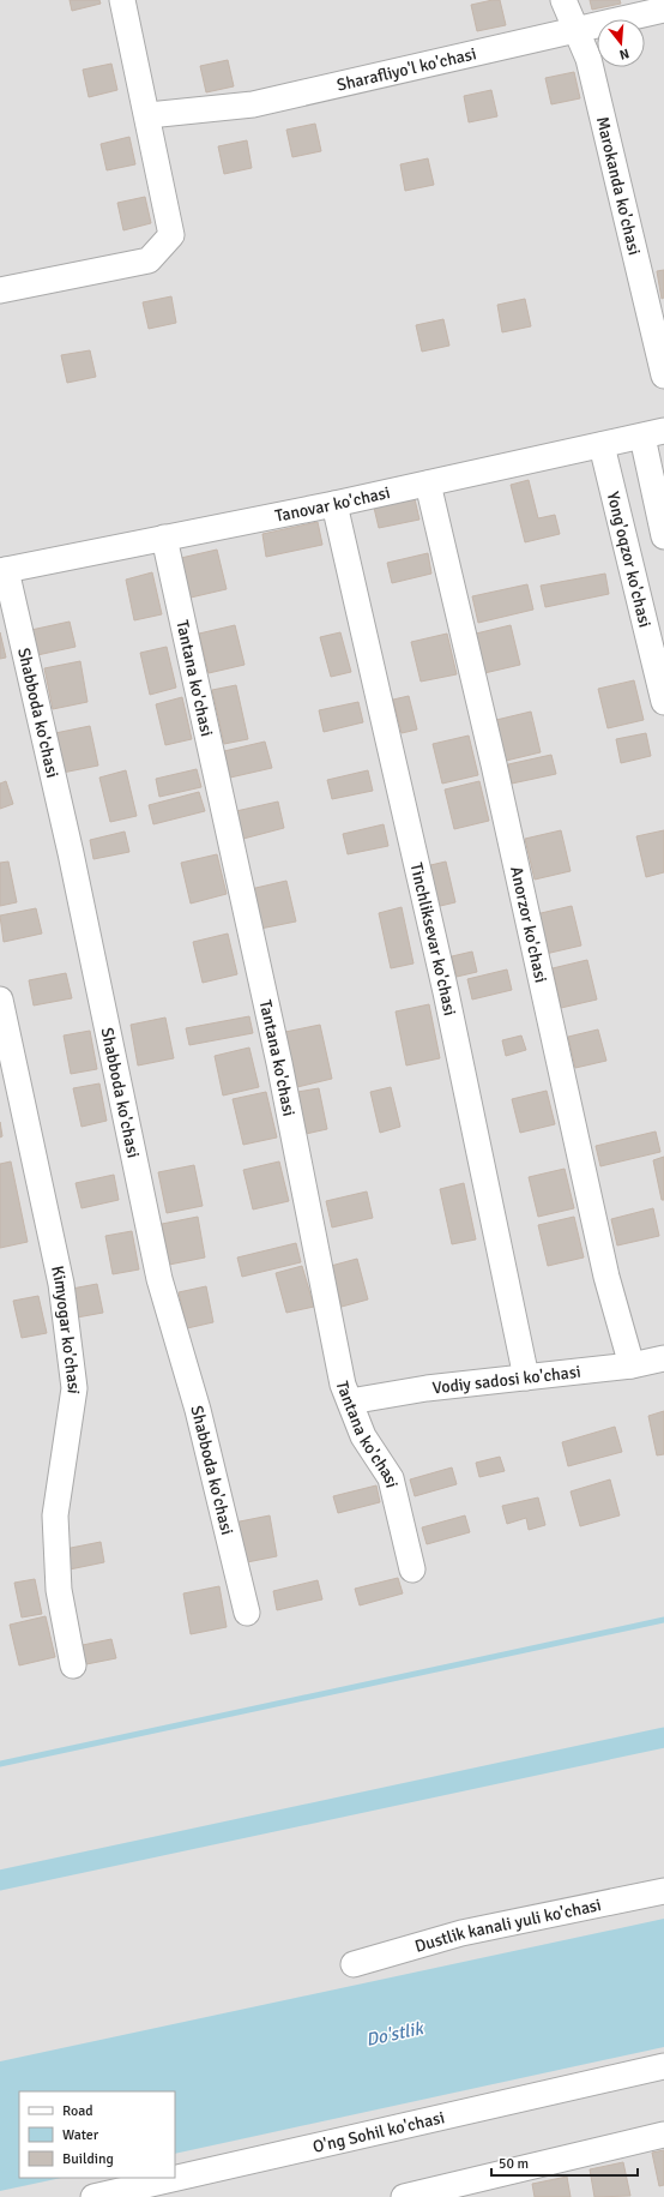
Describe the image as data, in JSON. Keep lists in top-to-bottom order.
{
  "streets": {
    "street": [
      "Sharafliyo'l ko'chasi",
      "Marokanda ko'chasi",
      "Tanovar ko'chasi",
      "Yong'oqzor ko'chasi",
      "Tantana ko'chasi",
      "Shabboda ko'chasi",
      "Anorzor ko'chasi",
      "Tinchliksevar ko'chasi",
      "Kimyogar ko'chasi",
      "Vodiy sadosi ko'chasi",
      "Dustlik kanali yuli ko'chasi",
      "O'ng Sohil ko'chasi"
    ]
  },
  "crossings": [
    ["Sharafliyo'l ko'chasi", "Marokanda ko'chasi"],
    ["Tanovar ko'chasi", "Yong'oqzor ko'chasi"],
    ["Tanovar ko'chasi", "Tantana ko'chasi"],
    ["Tanovar ko'chasi", "Shabboda ko'chasi"],
    ["Tanovar ko'chasi", "Anorzor ko'chasi"],
    ["Tanovar ko'chasi", "Tinchliksevar ko'chasi"],
    ["Tantana ko'chasi", "Vodiy sadosi ko'chasi"],
    ["Anorzor ko'chasi", "Vodiy sadosi ko'chasi"],
    ["Tinchliksevar ko'chasi", "Vodiy sadosi ko'chasi"]
  ],
  "water": ["Do'stlik"],
  "legend": ["Road", "Water", "Building"],
  "scale_bar": "50 m",
  "north": "bottom"
}
